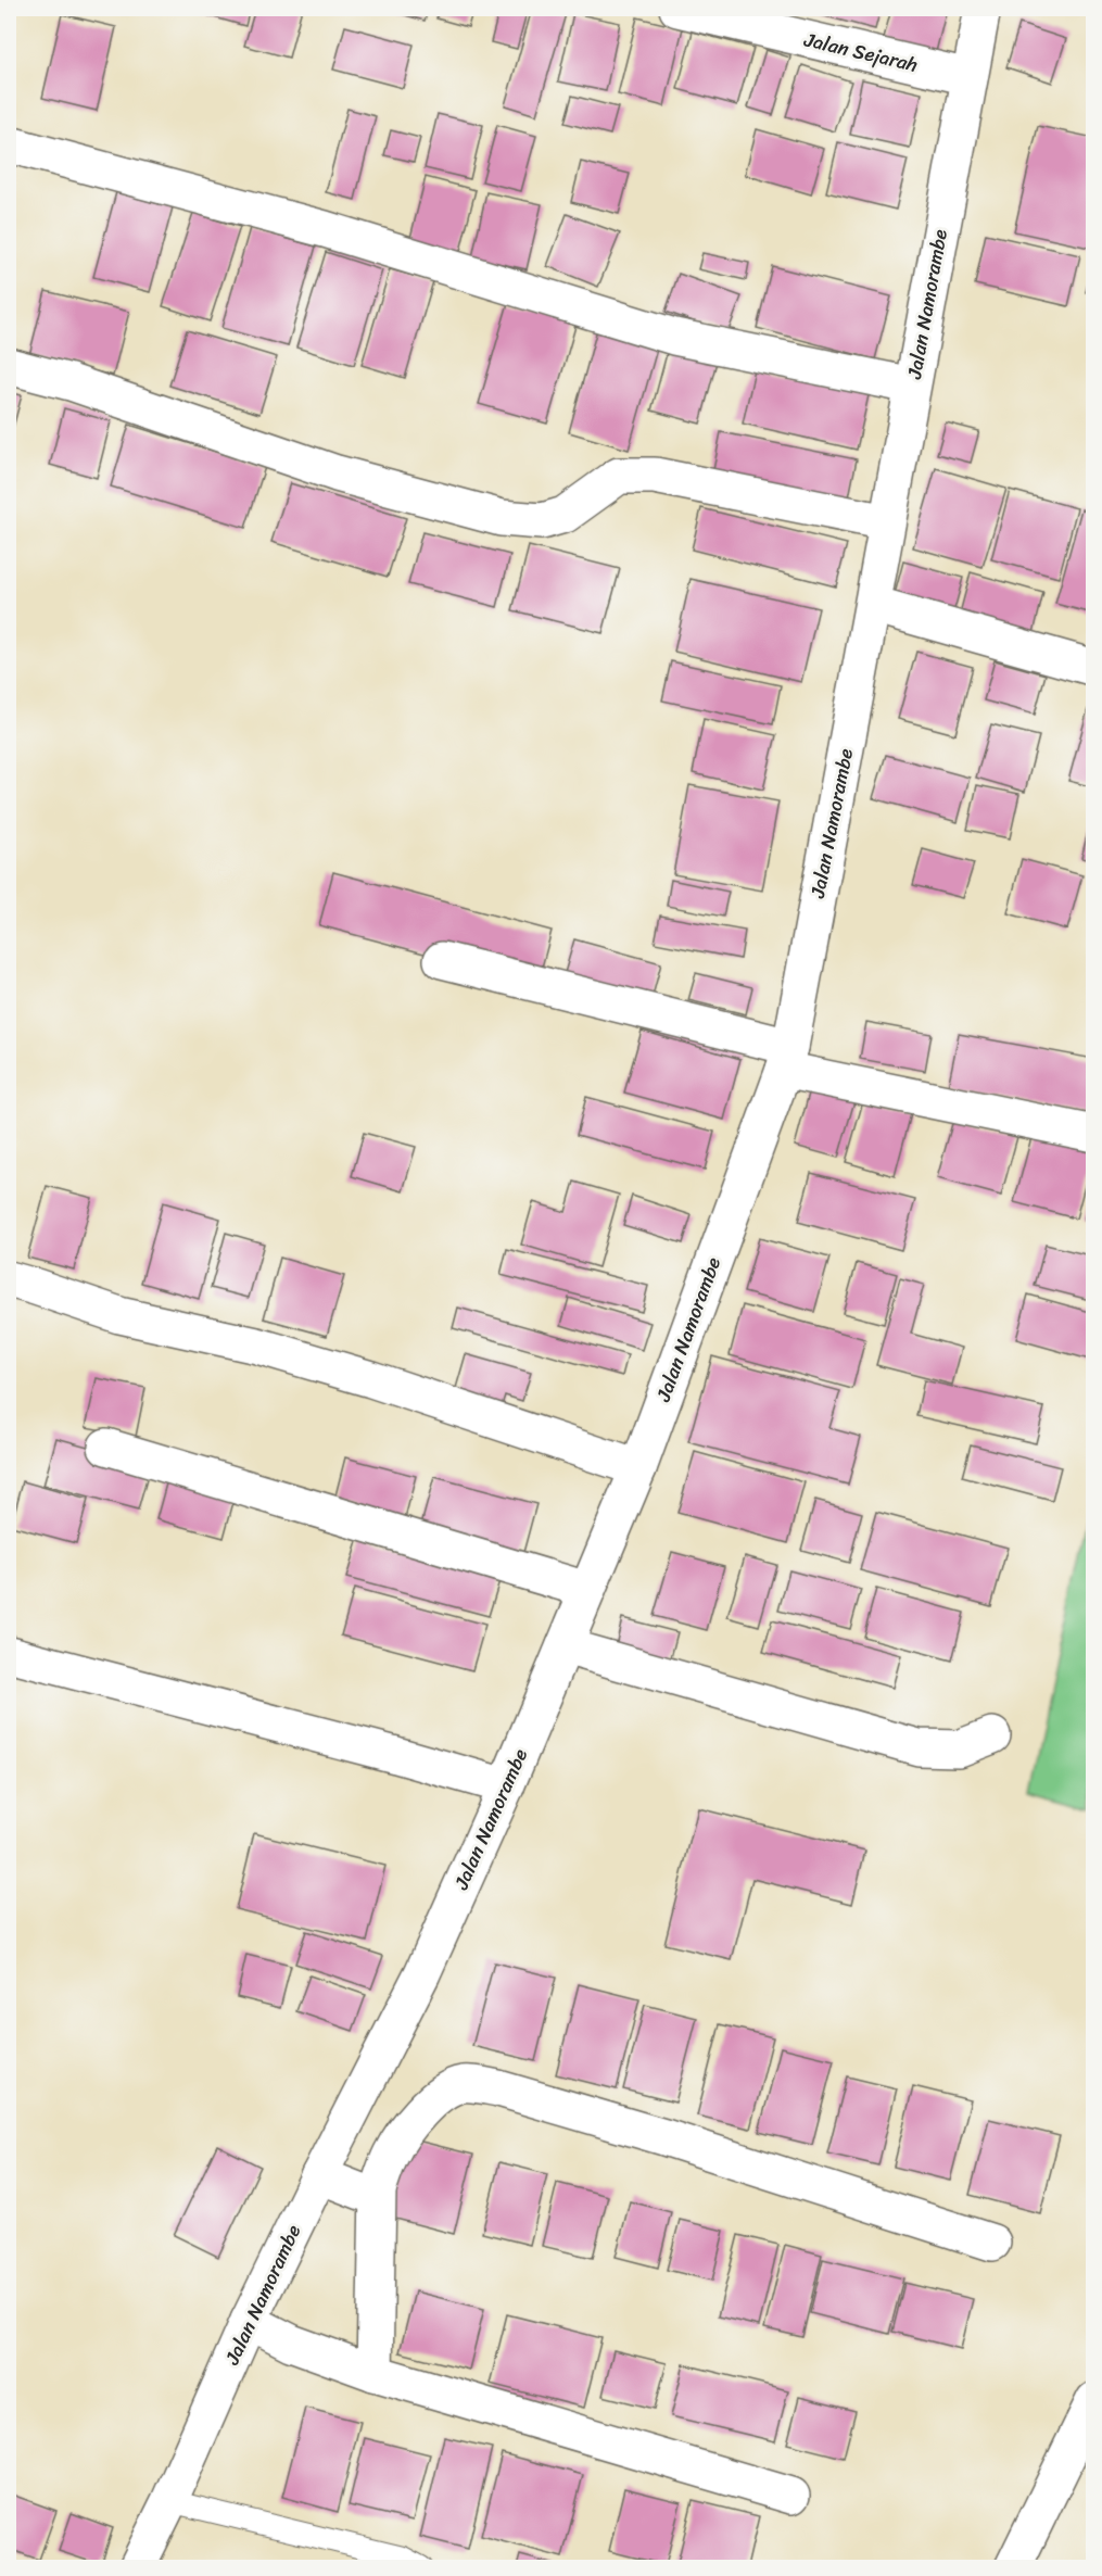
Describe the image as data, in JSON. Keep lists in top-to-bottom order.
{
  "streets": {
    "street": ["Jalan Sejarah", "Jalan Namorambe"]
  },
  "crossings": [
    ["Jalan Sejarah", "Jalan Namorambe"]
  ]
}
